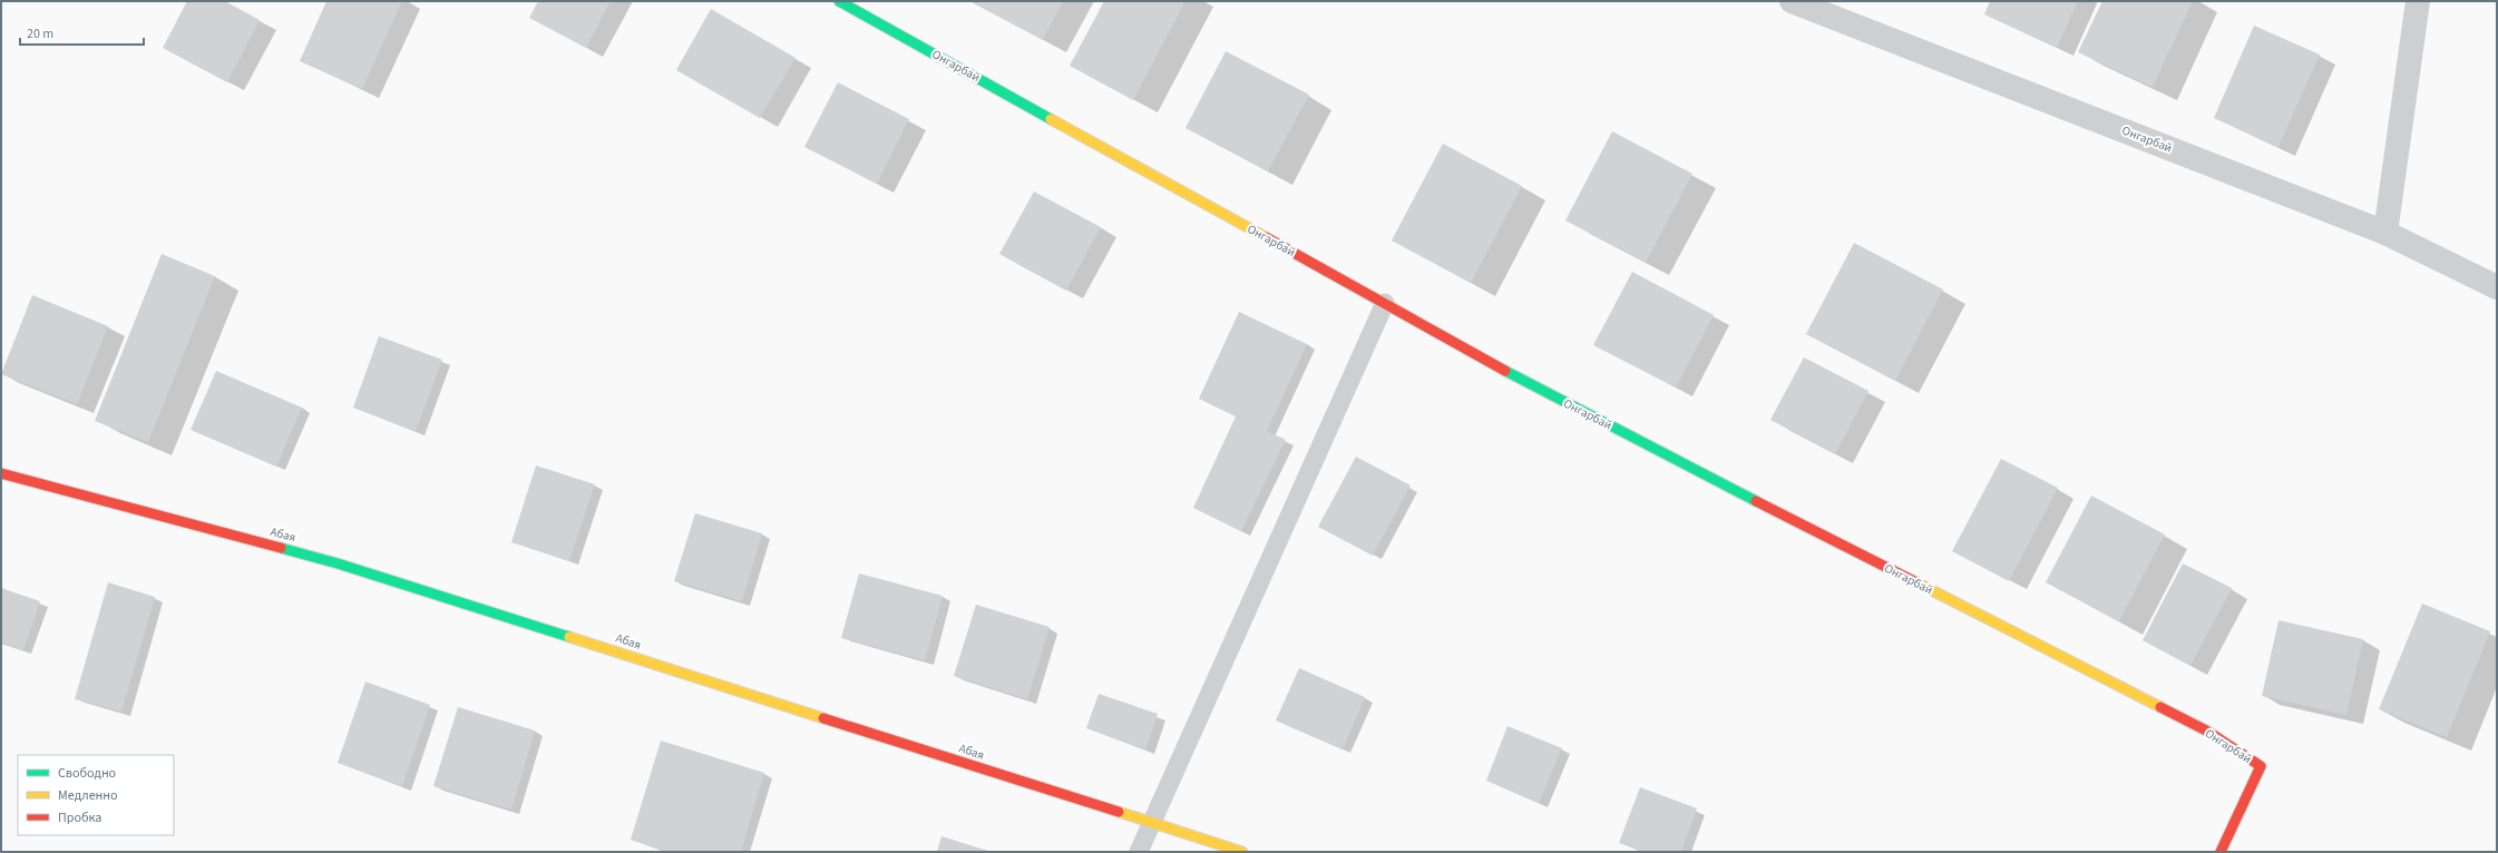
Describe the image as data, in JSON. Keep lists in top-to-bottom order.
{
  "streets": {
    "street": ["Онгарбай", "Абая"]
  },
  "legend": ["Свободно", "Медленно", "Пробка"],
  "scale_bar": "20 m"
}
